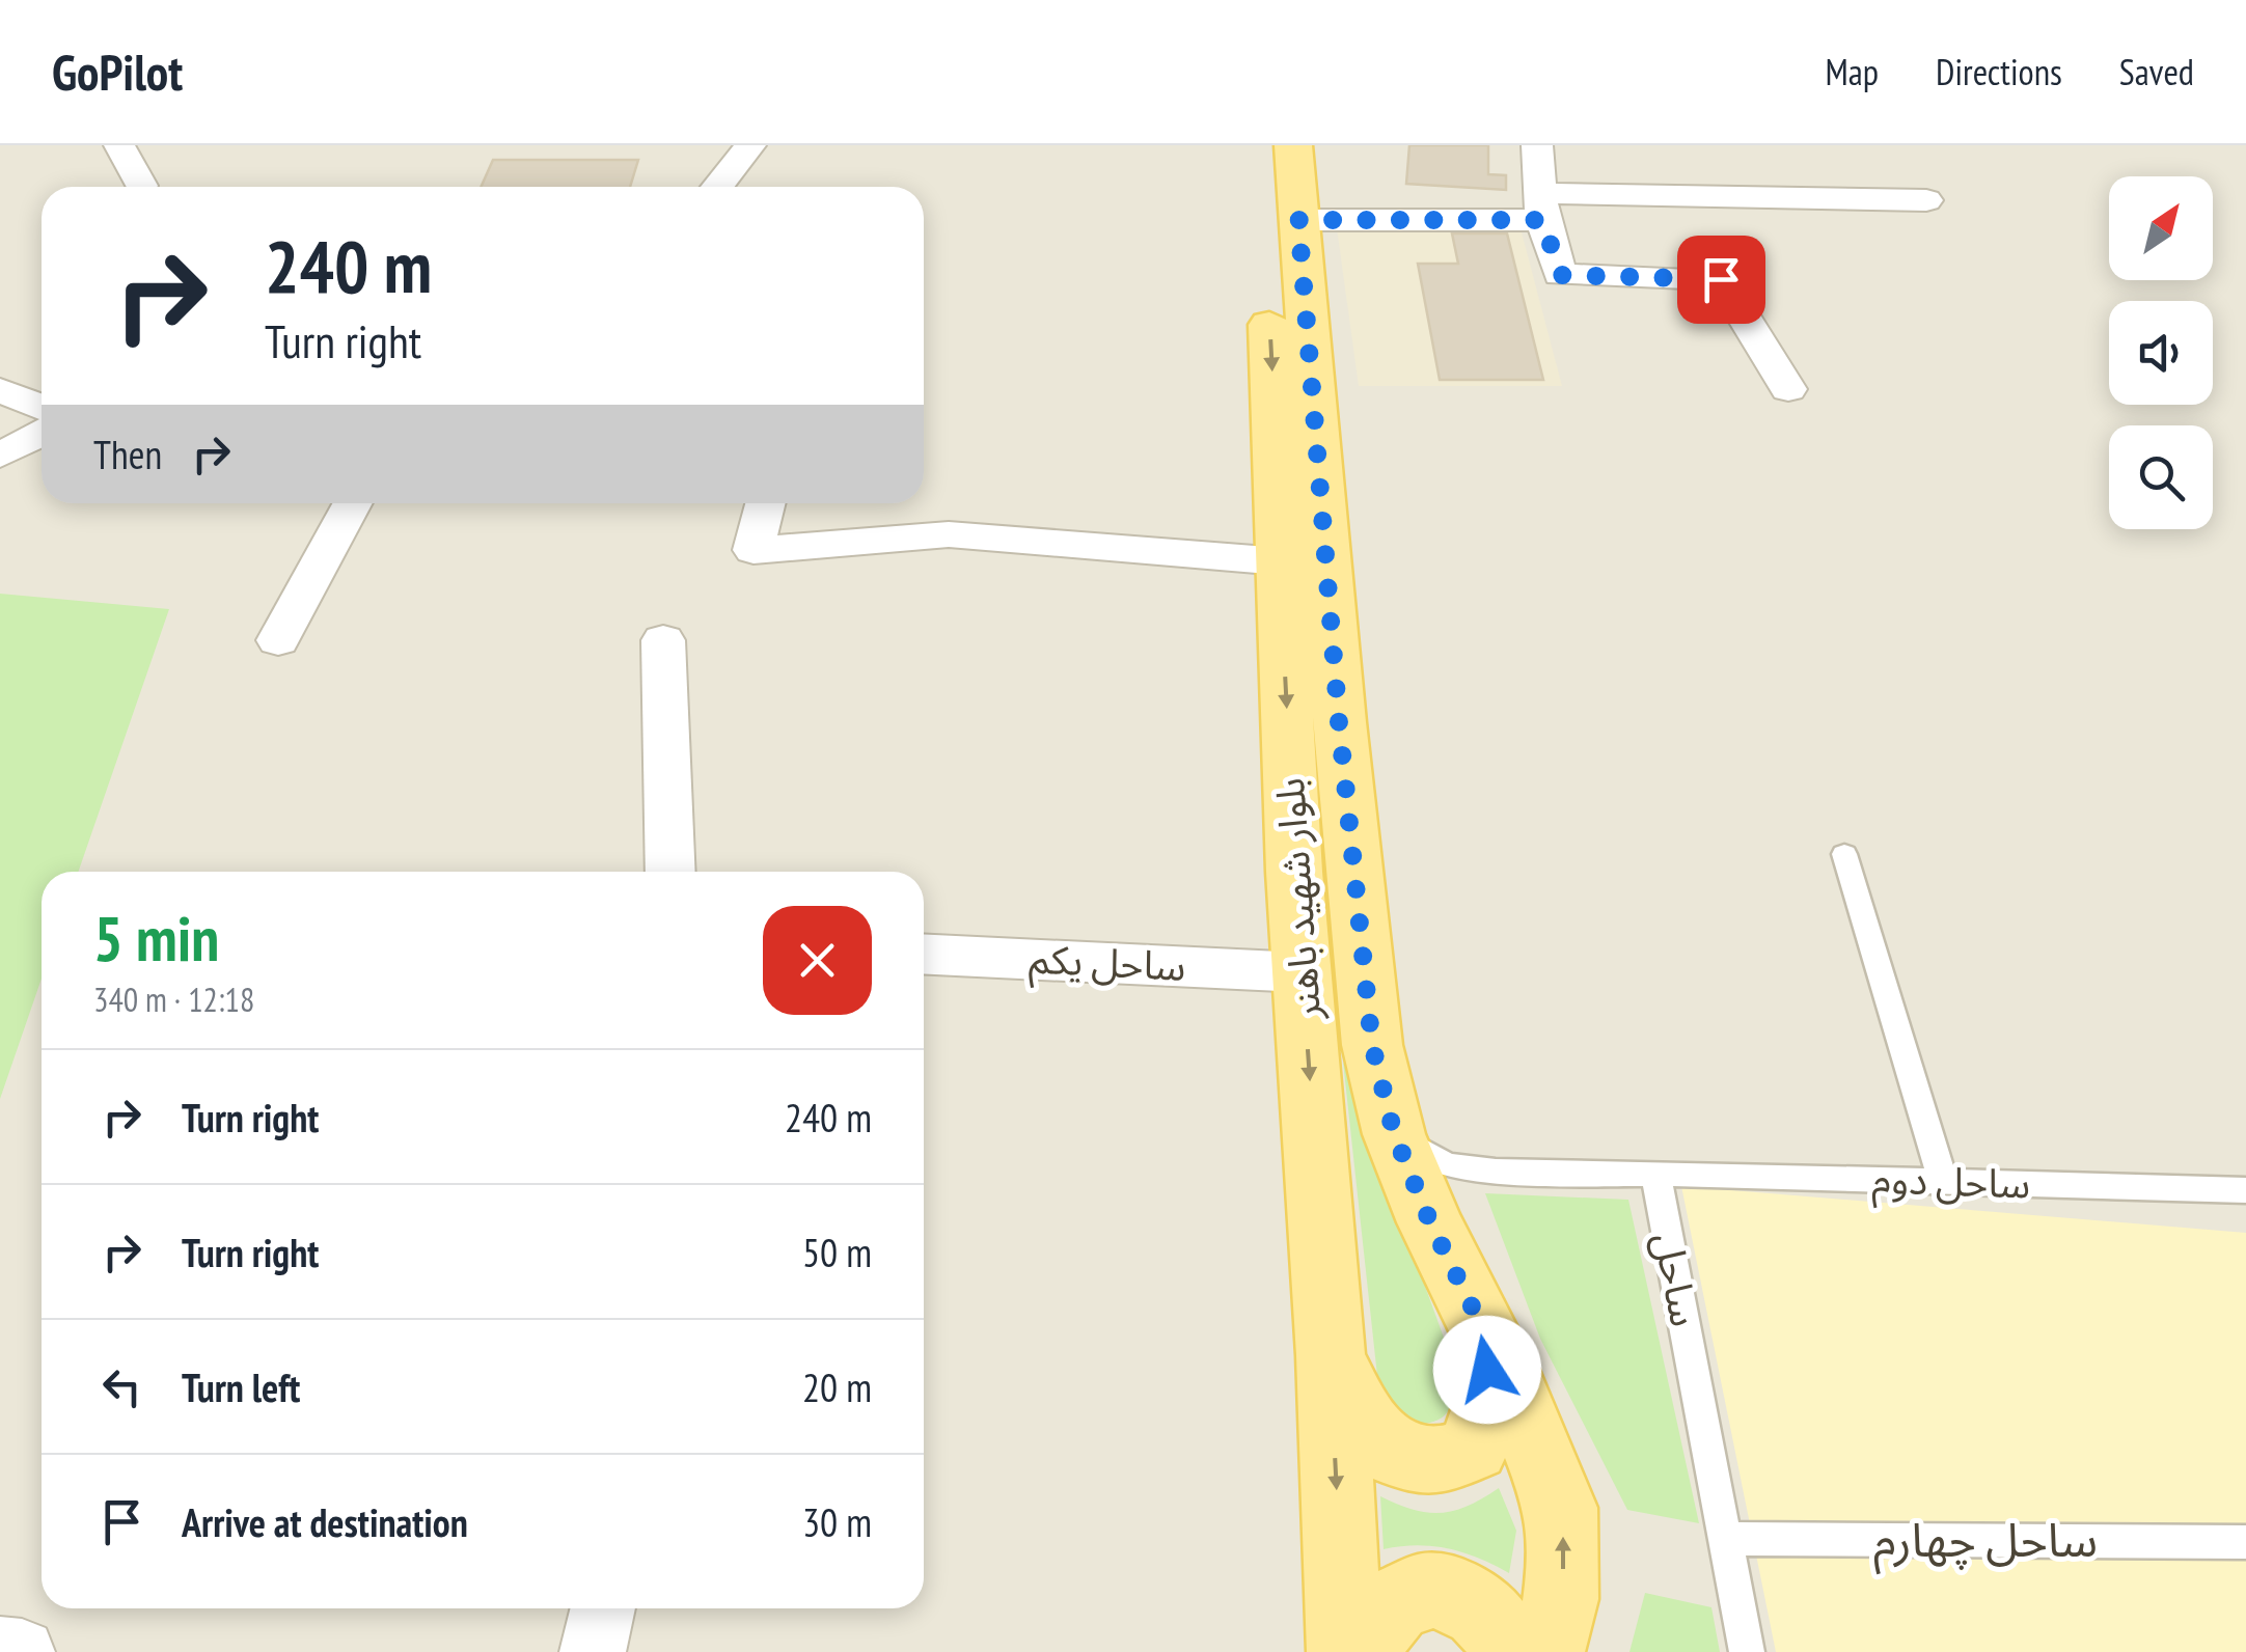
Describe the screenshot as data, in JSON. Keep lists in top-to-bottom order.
{
  "streets": {
    "main road": ["بلوار شهید باهنر"],
    "street": ["ساحل یکم"],
    "lane": ["ساحل دوم", "ساحل", "ساحل چهارم"]
  },
  "crossings": [
    ["بلوار شهید باهنر", "ساحل یکم"],
    ["ساحل دوم", "ساحل"],
    ["ساحل", "ساحل چهارم"]
  ],
  "north": "top right",
  "page": {
    "header": "GoPilot",
    "nav": ["Map", "Directions", "Saved"],
    "turn": ["240 m", "Turn right"],
    "then": "Then",
    "heading": ["5 min", "340 m · 12:18"],
    "list": [
      {
        "name": "Turn right",
        "value": "240 m"
      },
      {
        "name": "Turn right",
        "value": "50 m"
      },
      {
        "name": "Turn left",
        "value": "20 m"
      },
      {
        "name": "Arrive at destination",
        "value": "30 m"
      }
    ]
  }
}
